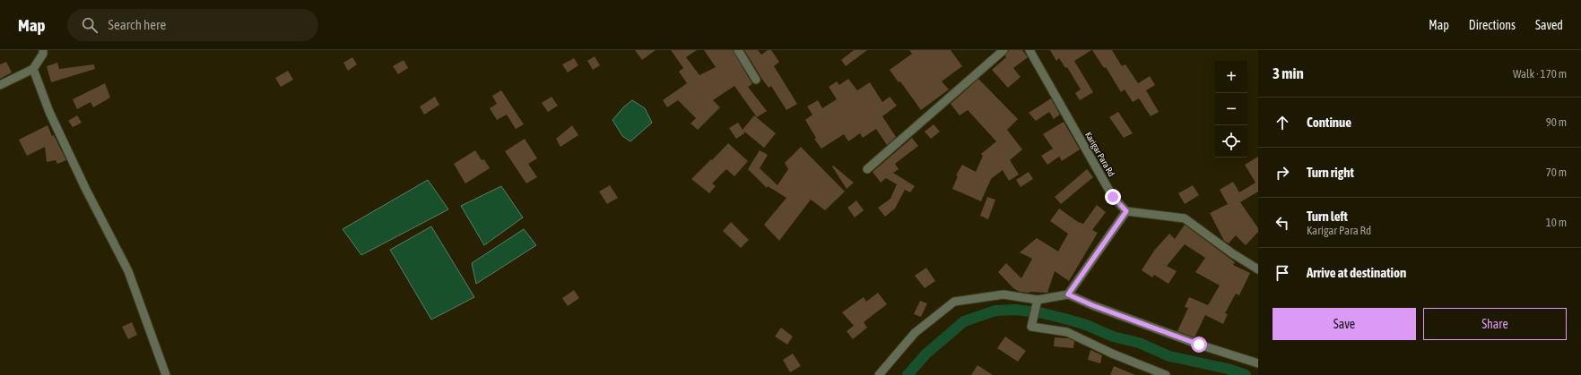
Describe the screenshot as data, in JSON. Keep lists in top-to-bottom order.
{
  "streets": {
    "street": ["Karigar Para Rd"]
  },
  "page": {
    "header": "Map",
    "search": "Search here",
    "nav": ["Map", "Directions", "Saved"],
    "heading": ["3 min", "Walk · 170 m"],
    "map_buttons": ["+", "−"],
    "list": [
      ["Continue", "90 m"],
      ["Turn right", "70 m"],
      ["Turn left", "Karigar Para Rd", "10 m"],
      "Arrive at destination"
    ],
    "buttons": ["Save", "Share"]
  }
}
